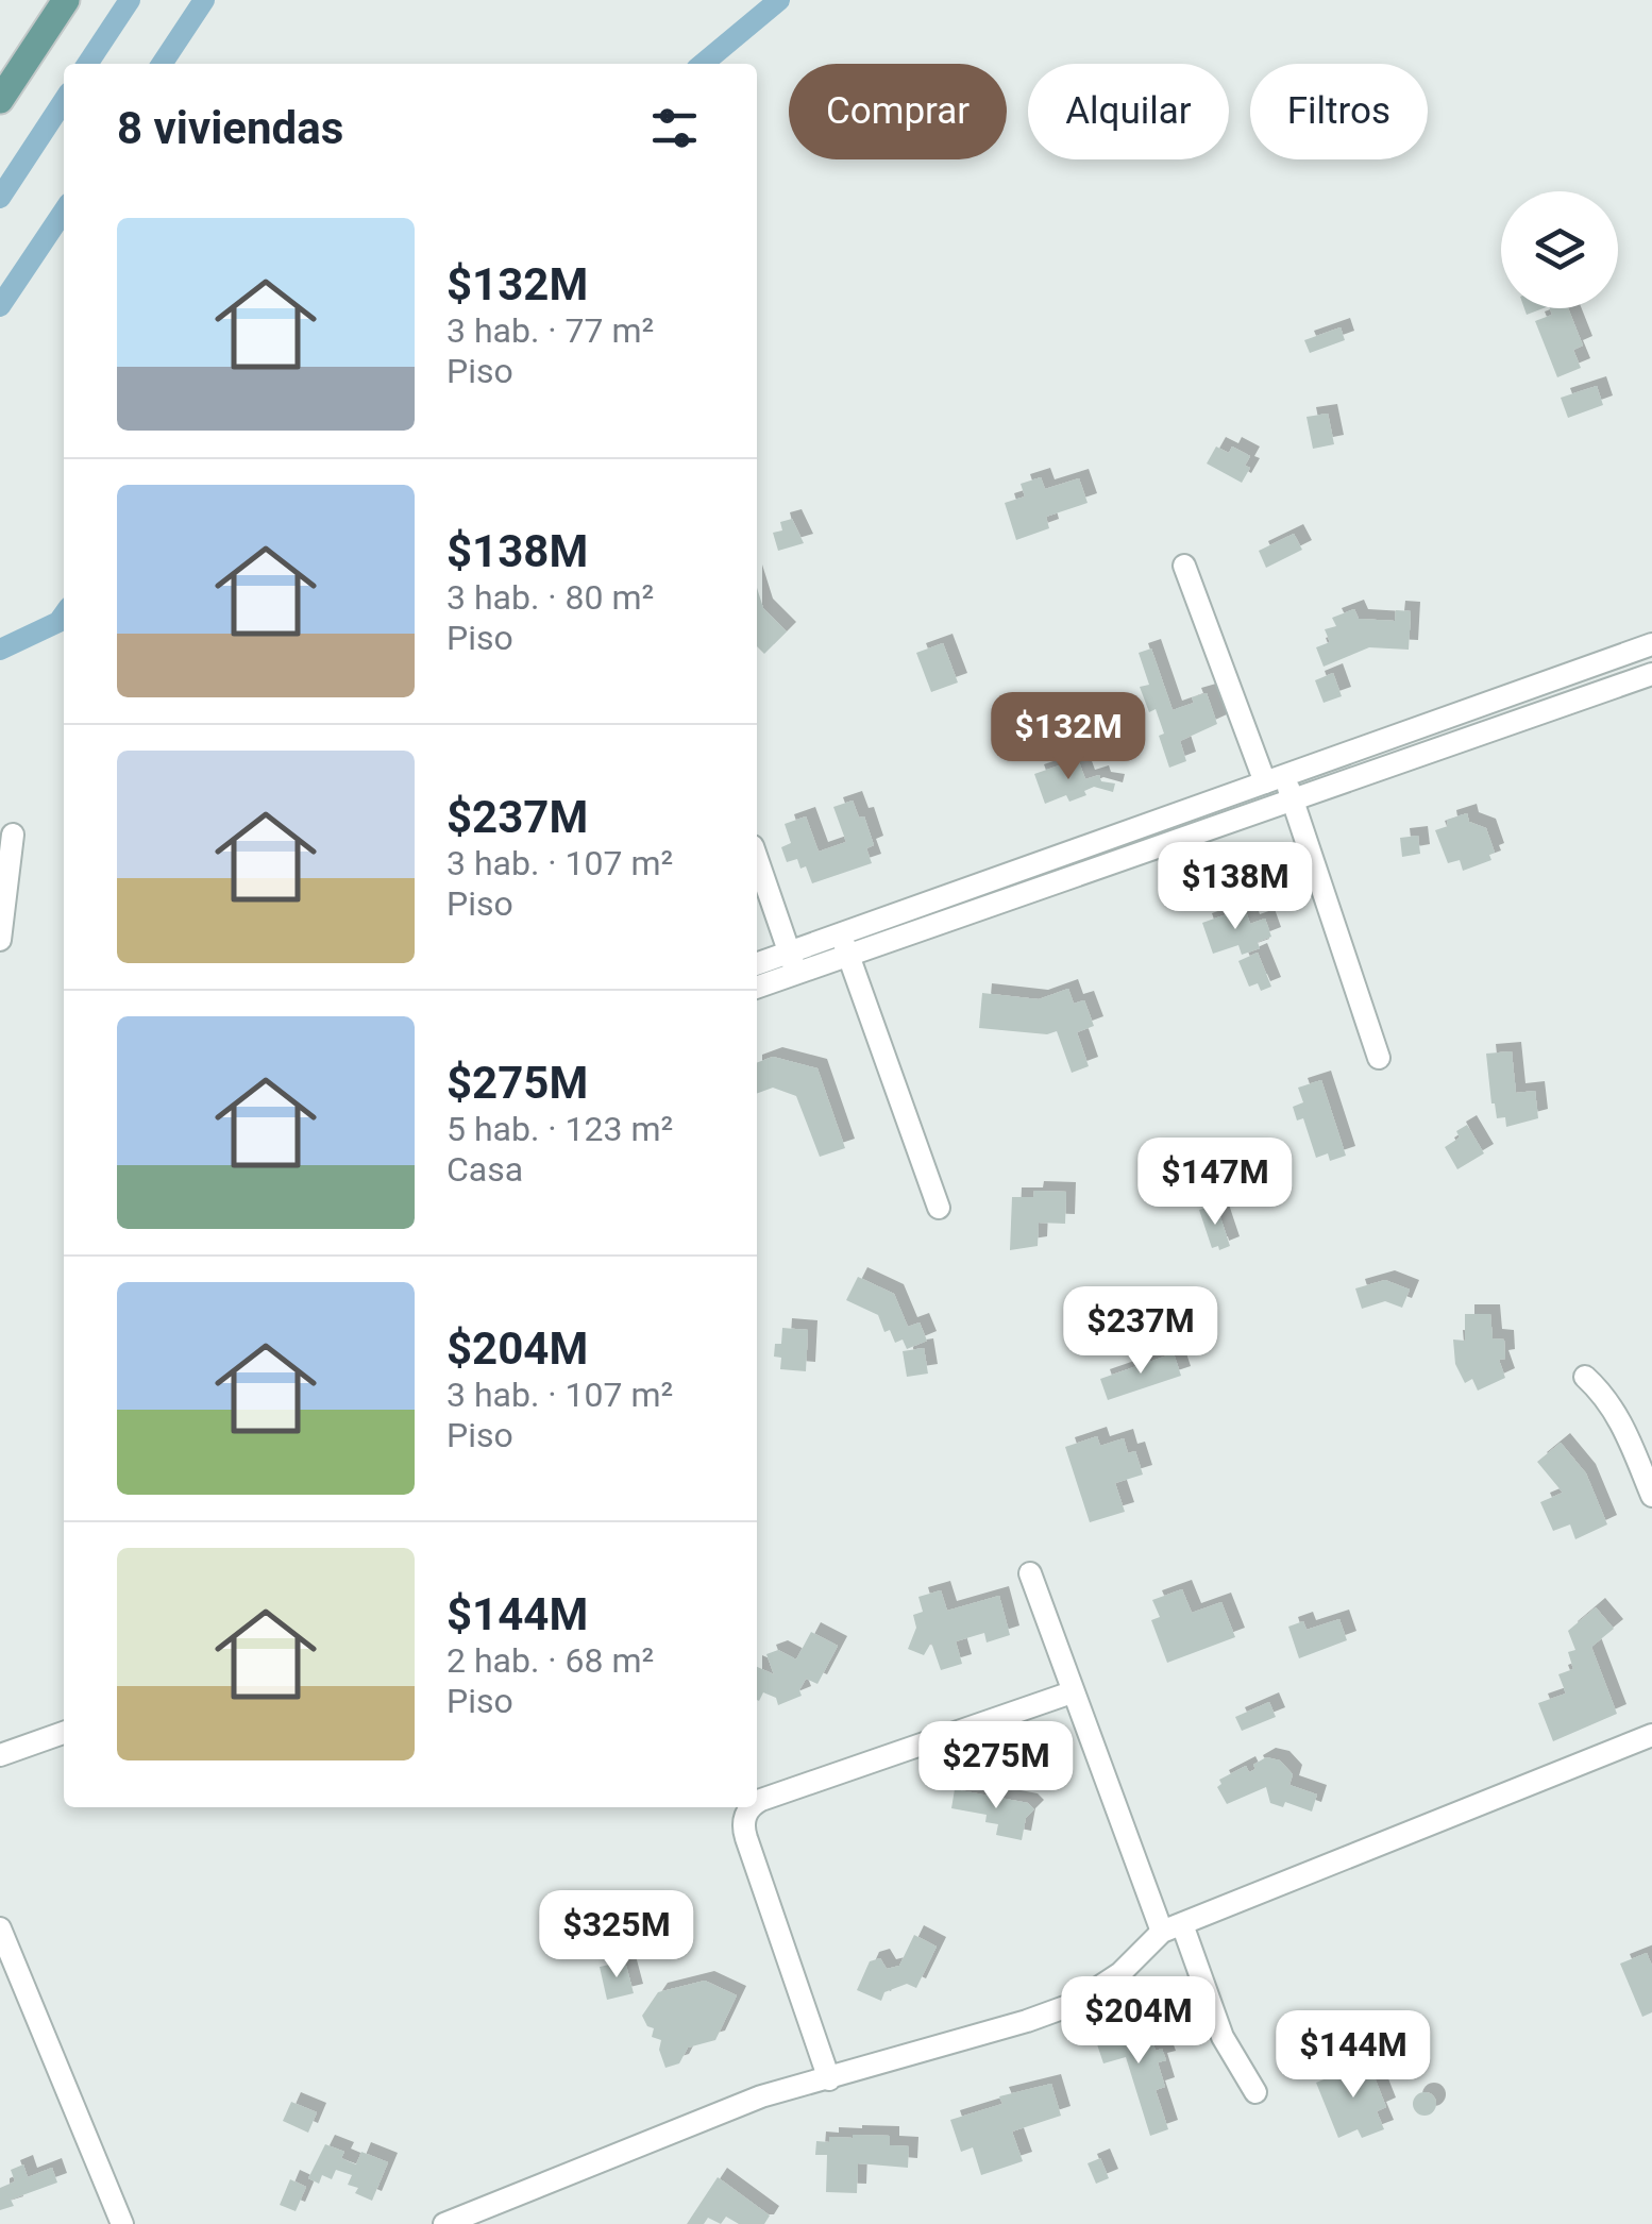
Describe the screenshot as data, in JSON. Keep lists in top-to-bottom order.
{
  "page": {
    "chip": ["Comprar", "Alquilar", "Filtros"],
    "heading": "8 viviendas",
    "list": [
      {
        "name": "$132M",
        "note": "3 hab. · 77 m² · Piso"
      },
      {
        "name": "$138M",
        "note": "3 hab. · 80 m² · Piso"
      },
      {
        "name": "$237M",
        "note": "3 hab. · 107 m² · Piso"
      },
      {
        "name": "$275M",
        "note": "5 hab. · 123 m² · Casa"
      },
      {
        "name": "$204M",
        "note": "3 hab. · 107 m² · Piso"
      },
      {
        "name": "$144M",
        "note": "2 hab. · 68 m² · Piso"
      }
    ],
    "price": [
      "$132M",
      "$138M",
      "$147M",
      "$237M",
      "$275M",
      "$325M",
      "$204M",
      "$144M"
    ]
  }
}
